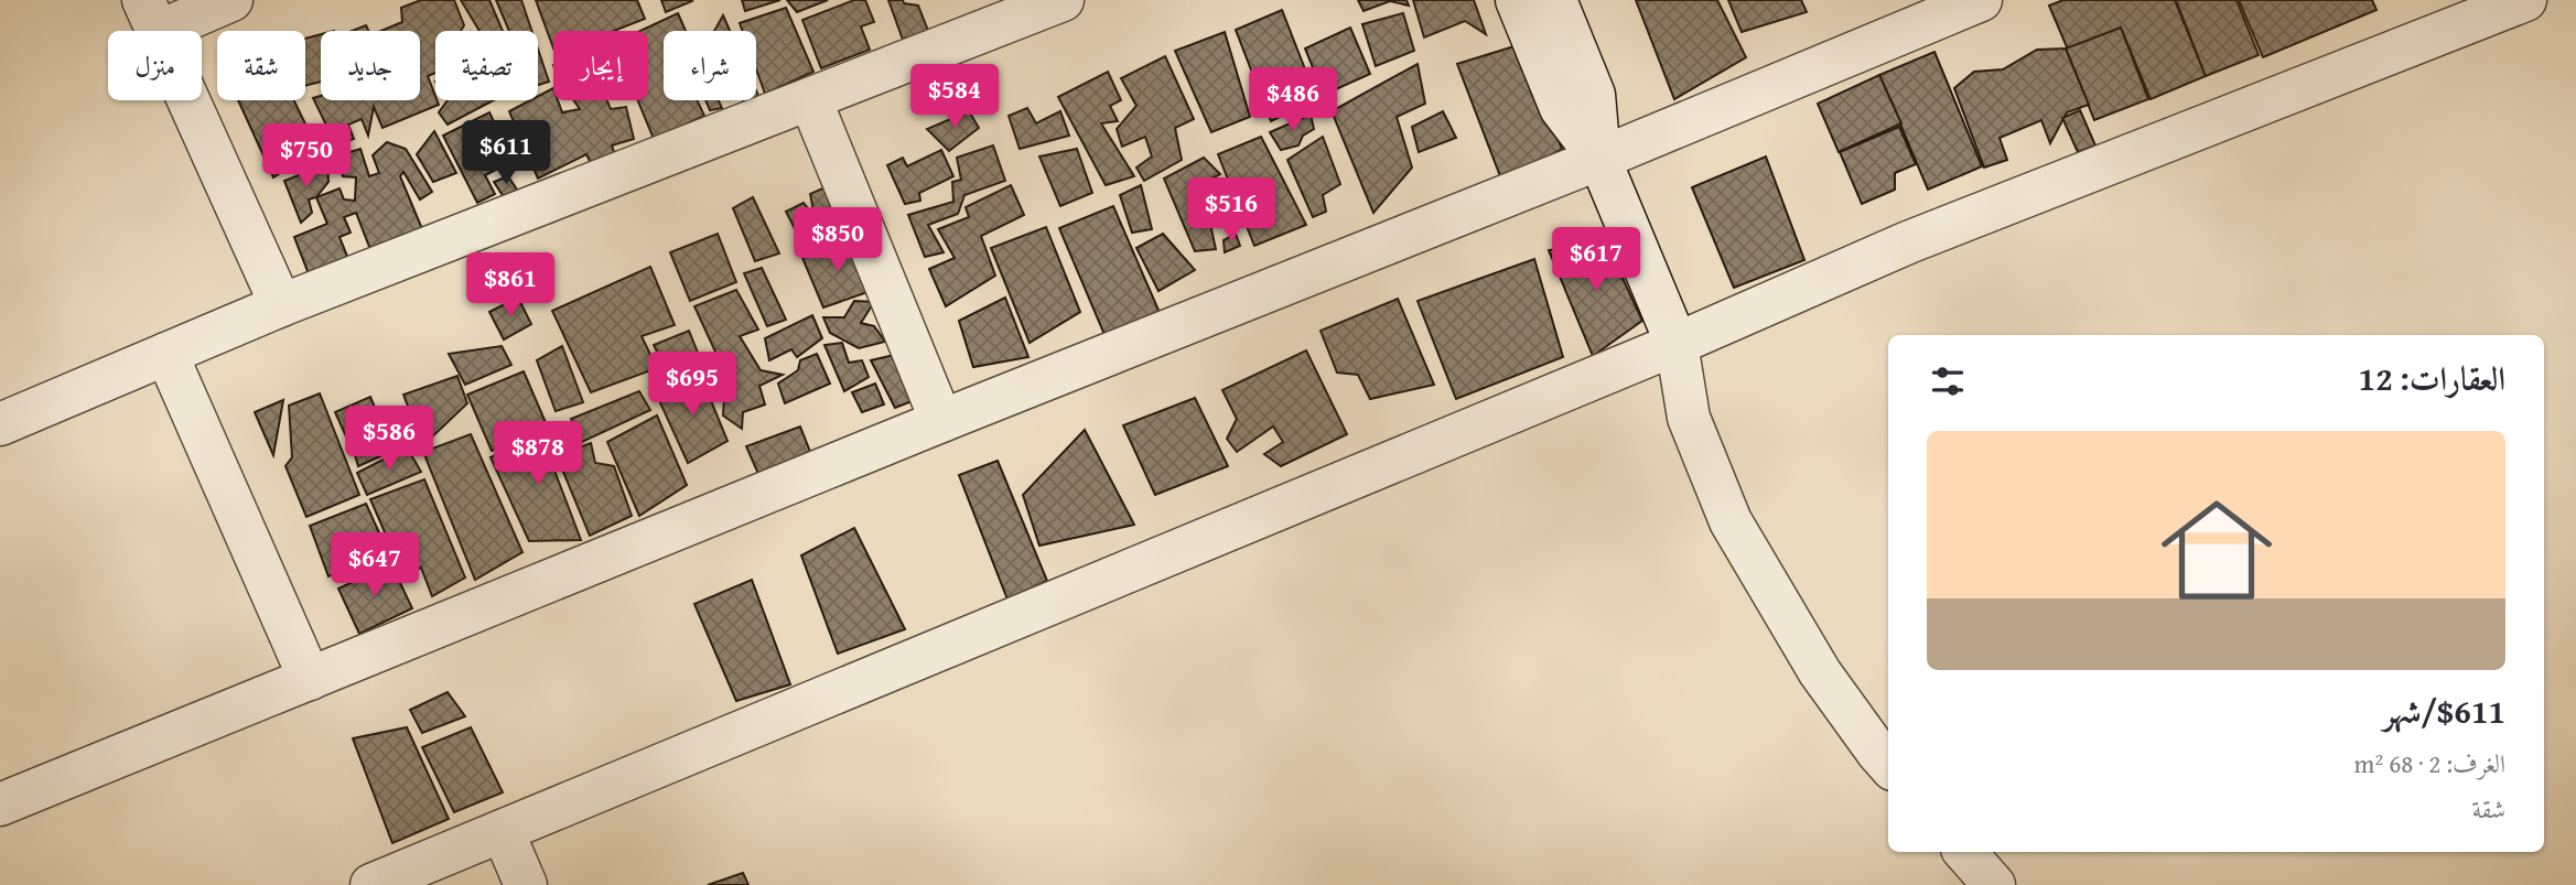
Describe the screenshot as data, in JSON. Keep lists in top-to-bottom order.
{
  "page": {
    "chip": [
      "شراء",
      "إيجار",
      "تصفية",
      "جديد",
      "شقة",
      "منزل"
    ],
    "price": [
      "$584",
      "$486",
      "$611",
      "$750",
      "$516",
      "$850",
      "$617",
      "$861",
      "$695",
      "$586",
      "$878",
      "$647"
    ],
    "heading": "العقارات: 12",
    "list": [
      {
        "name": "$611/شهر",
        "note": "الغرف: 2 · 68 m² · شقة"
      }
    ]
  }
}
